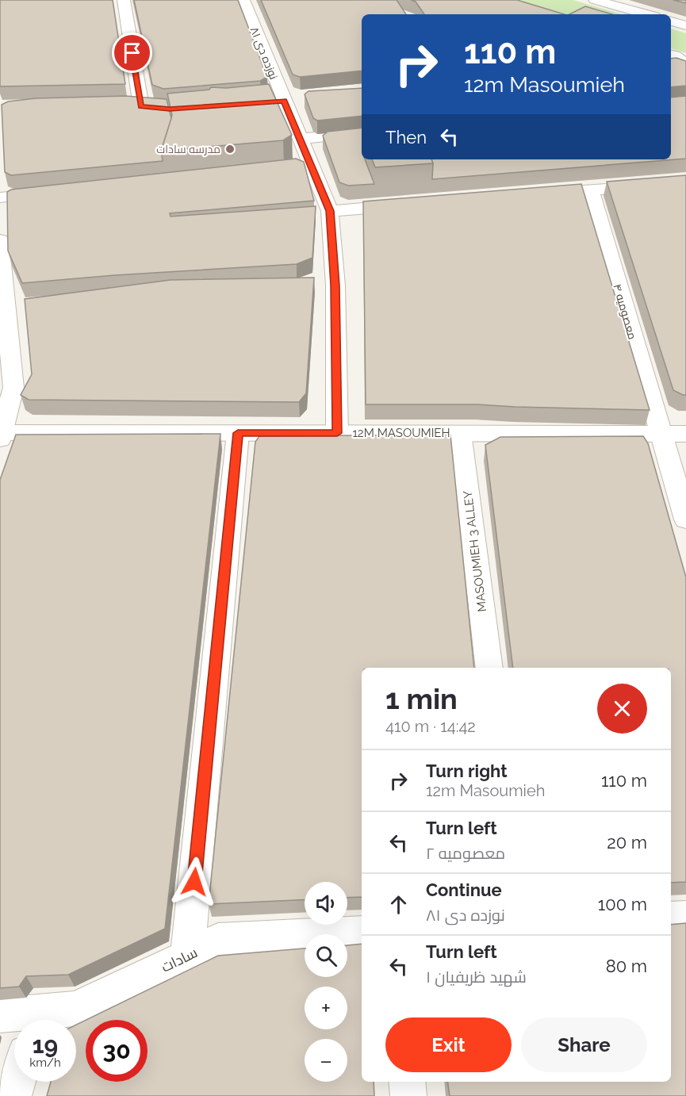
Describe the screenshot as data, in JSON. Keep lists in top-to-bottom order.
{
  "streets": {
    "street": [
      "نوزده دی ۸۱",
      "معصومیه ۴",
      "12M MASOUMIEH",
      "MASOUMIEH 3 ALLEY",
      "سادات"
    ]
  },
  "crossings": [
    ["نوزده دی ۸۱", "12M MASOUMIEH"],
    ["معصومیه ۴", "12M MASOUMIEH"],
    ["12M MASOUMIEH", "MASOUMIEH 3 ALLEY"]
  ],
  "places": ["مدرسه سادات"],
  "page": {
    "turn": ["110 m", "12m Masoumieh"],
    "then": "Then",
    "heading": ["1 min", "410 m · 14:42"],
    "list": [
      {
        "name": "Turn right",
        "note": "12m Masoumieh",
        "value": "110 m"
      },
      {
        "name": "Turn left",
        "note": "معصومیه ۲",
        "value": "20 m"
      },
      {
        "name": "Continue",
        "note": "نوزده دی ۸۱",
        "value": "100 m"
      },
      {
        "name": "Turn left",
        "note": "شهید ظریفیان ۱",
        "value": "80 m"
      }
    ],
    "map_buttons": ["+", "−"],
    "buttons": ["Exit", "Share"],
    "speed": "19 km/h",
    "limit": "30"
  }
}
